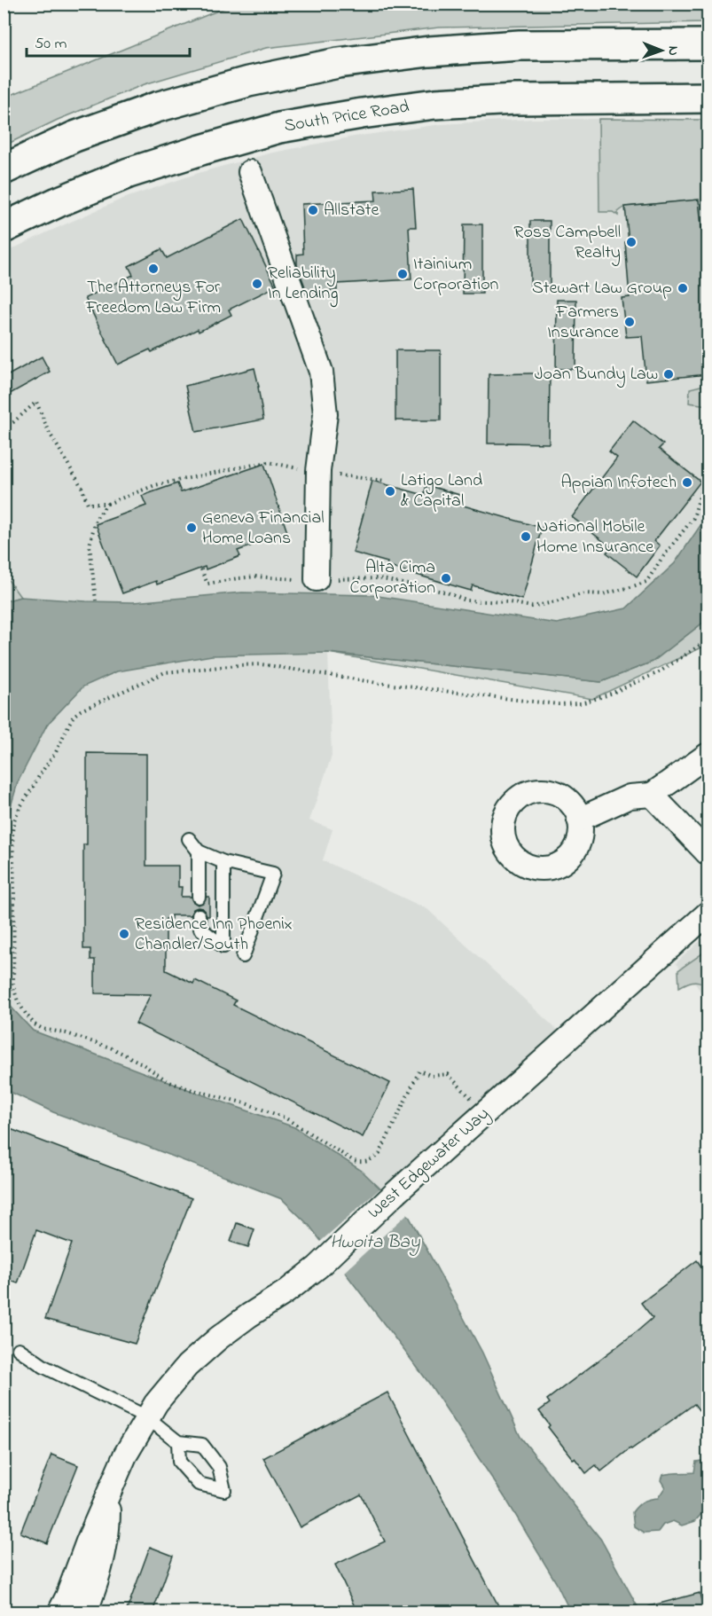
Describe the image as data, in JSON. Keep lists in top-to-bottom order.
{
  "streets": {
    "main road": ["South Price Road"],
    "street": ["West Edgewater Way"]
  },
  "water": ["Hwoita Bay"],
  "places": [
    "Allstate",
    "Ross Campbell Realty",
    "The Attorneys For Freedom Law Firm",
    "Itainium Corporation",
    "Reliability In Lending",
    "Stewart Law Group",
    "Farmers Insurance",
    "Joan Bundy Law",
    "Appian Infotech",
    "Latigo Land & Capital",
    "Geneva Financial Home Loans",
    "National Mobile Home Insurance",
    "Alta Cima Corporation",
    "Residence Inn Phoenix Chandler/South"
  ],
  "scale_bar": "50 m",
  "north": "right"
}
